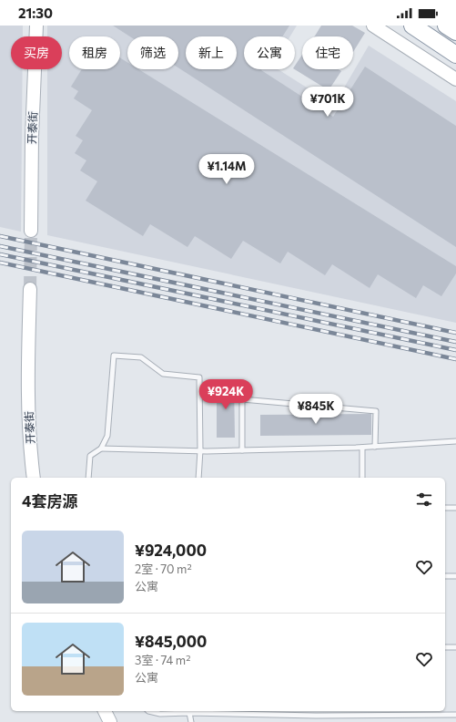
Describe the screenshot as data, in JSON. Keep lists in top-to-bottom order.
{
  "streets": {
    "street": ["开泰街"]
  },
  "page": {
    "status": "21:30",
    "chip": [
      "买房",
      "租房",
      "筛选",
      "新上",
      "公寓",
      "住宅"
    ],
    "price": [
      "¥701K",
      "¥1.14M",
      "¥924K",
      "¥845K"
    ],
    "heading": "4套房源",
    "list": [
      {
        "name": "¥924,000",
        "note": "2室 · 70 m² · 公寓"
      },
      {
        "name": "¥845,000",
        "note": "3室 · 74 m² · 公寓"
      }
    ]
  }
}
